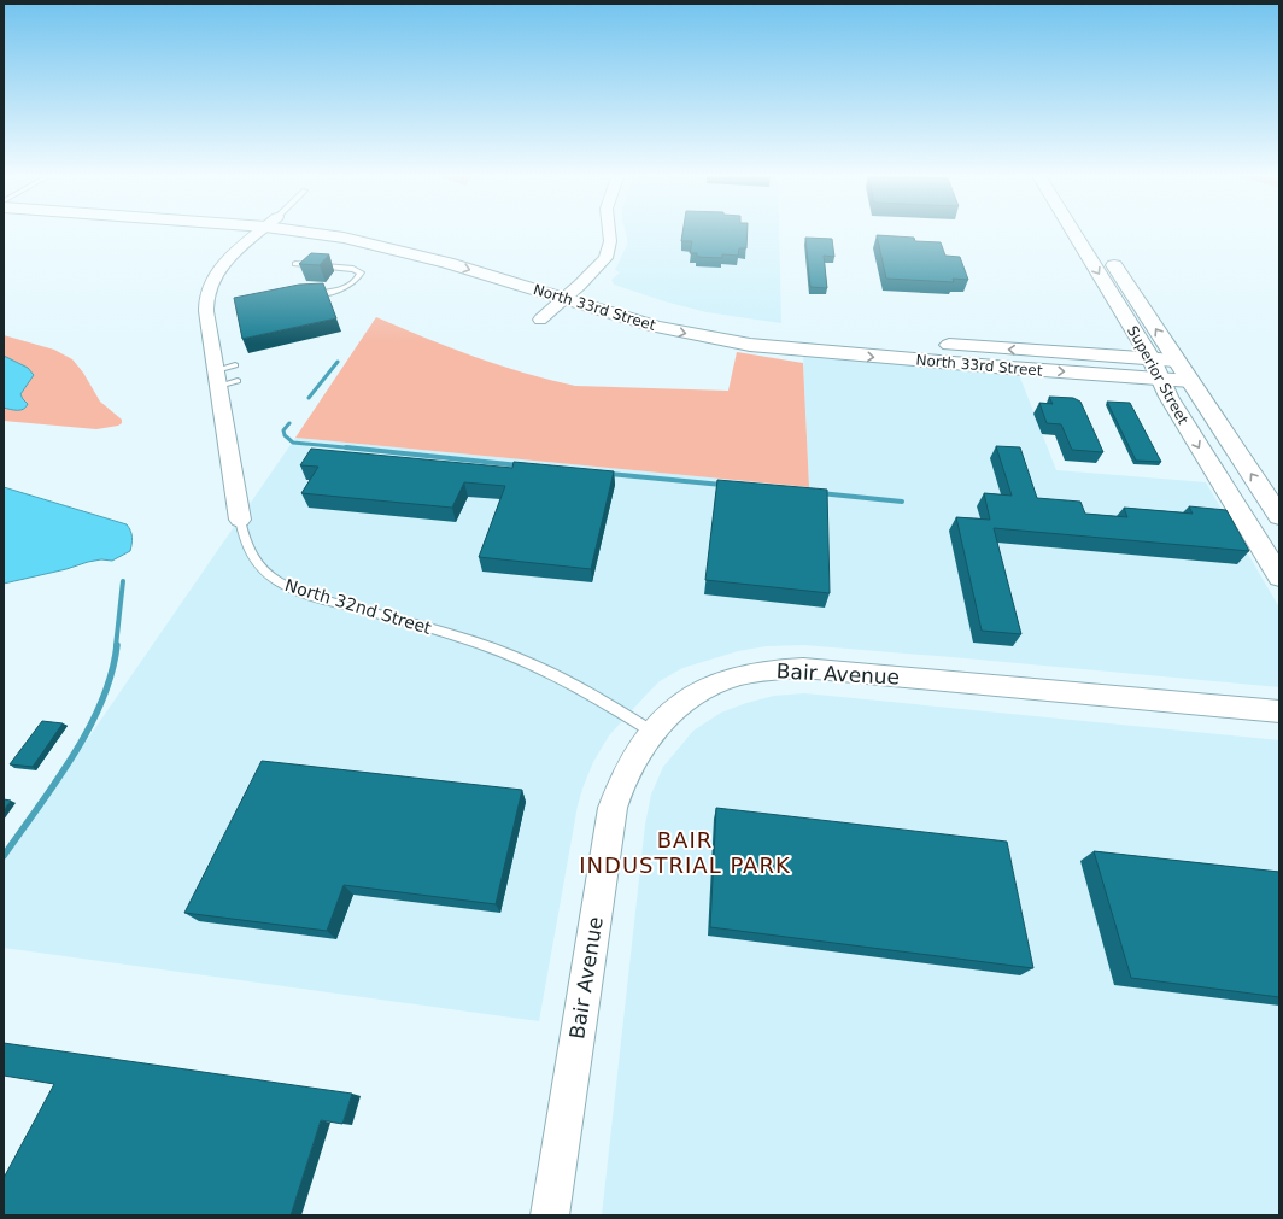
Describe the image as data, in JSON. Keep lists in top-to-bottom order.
{
  "streets": {
    "main road": ["North 33rd Street", "Superior Street"],
    "street": ["North 32nd Street", "Bair Avenue"]
  },
  "crossings": [
    ["North 33rd Street", "Superior Street"],
    ["North 32nd Street", "Bair Avenue"]
  ],
  "districts": ["BAIR INDUSTRIAL PARK"]
}
